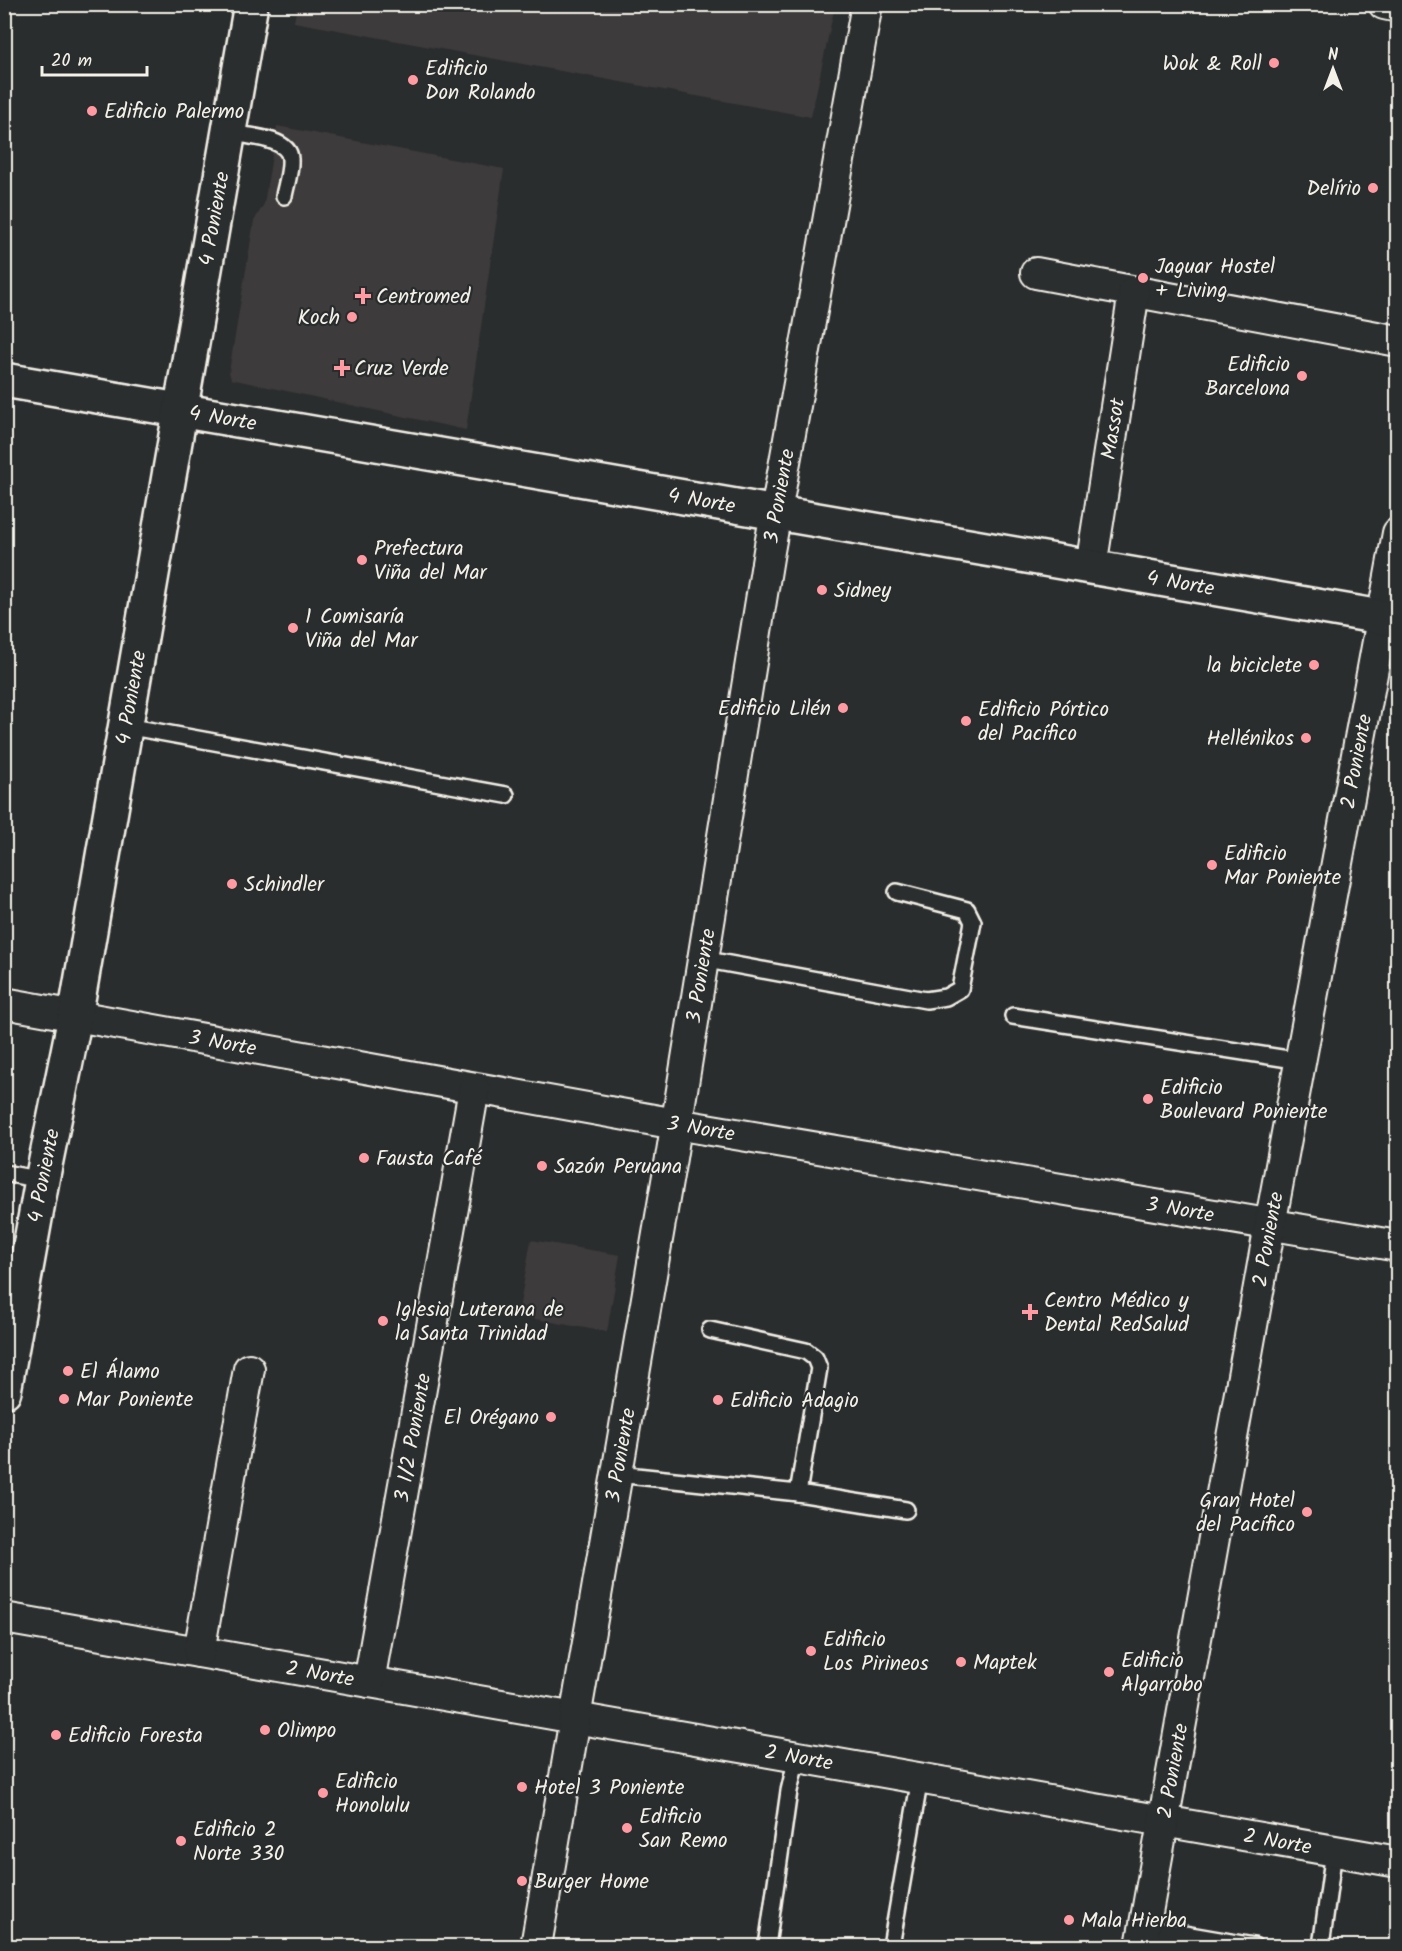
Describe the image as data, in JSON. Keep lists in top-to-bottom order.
{
  "streets": {
    "main road": ["4 Poniente", "4 Norte"],
    "street": [
      "Massot",
      "3 Poniente",
      "2 Poniente",
      "3 Norte",
      "3 1/2 Poniente",
      "2 Norte"
    ]
  },
  "crossings": [
    ["4 Poniente", "4 Norte"],
    ["4 Poniente", "3 Norte"],
    ["4 Norte", "Massot"],
    ["4 Norte", "3 Poniente"],
    ["4 Norte", "2 Poniente"],
    ["3 Poniente", "3 Norte"],
    ["3 Poniente", "2 Norte"],
    ["2 Poniente", "3 Norte"],
    ["2 Poniente", "2 Norte"],
    ["3 Norte", "3 1/2 Poniente"],
    ["3 1/2 Poniente", "2 Norte"]
  ],
  "places": {
    "other": [
      "Wok & Roll",
      "Edificio Don Rolando",
      "Edificio Palermo",
      "Delírio",
      "Jaguar Hostel + Living",
      "Koch",
      "Edificio Barcelona",
      "Prefectura Viña del Mar",
      "Sidney",
      "1 Comisaría Viña del Mar",
      "la biciclete",
      "Edificio Lilén",
      "Edificio Pórtico del Pacífico",
      "Hellénikos",
      "Edificio Mar Poniente",
      "Schindler",
      "Edificio Boulevard Poniente",
      "Fausta Café",
      "Sazón Peruana",
      "Iglesia Luterana de la Santa Trinidad",
      "El Álamo",
      "Mar Poniente",
      "Edificio Adagio",
      "El Orégano",
      "Gran Hotel del Pacífico",
      "Edificio Los Pirineos",
      "Maptek",
      "Edificio Algarrobo",
      "Olimpo",
      "Edificio Foresta",
      "Hotel 3 Poniente",
      "Edificio Honolulu",
      "Edificio San Remo",
      "Edificio 2 Norte 330",
      "Burger Home",
      "Mala Hierba"
    ],
    "health": ["Centromed", "Cruz Verde", "Centro Médico y Dental RedSalud"]
  },
  "scale_bar": "20 m",
  "north": "top"
}
